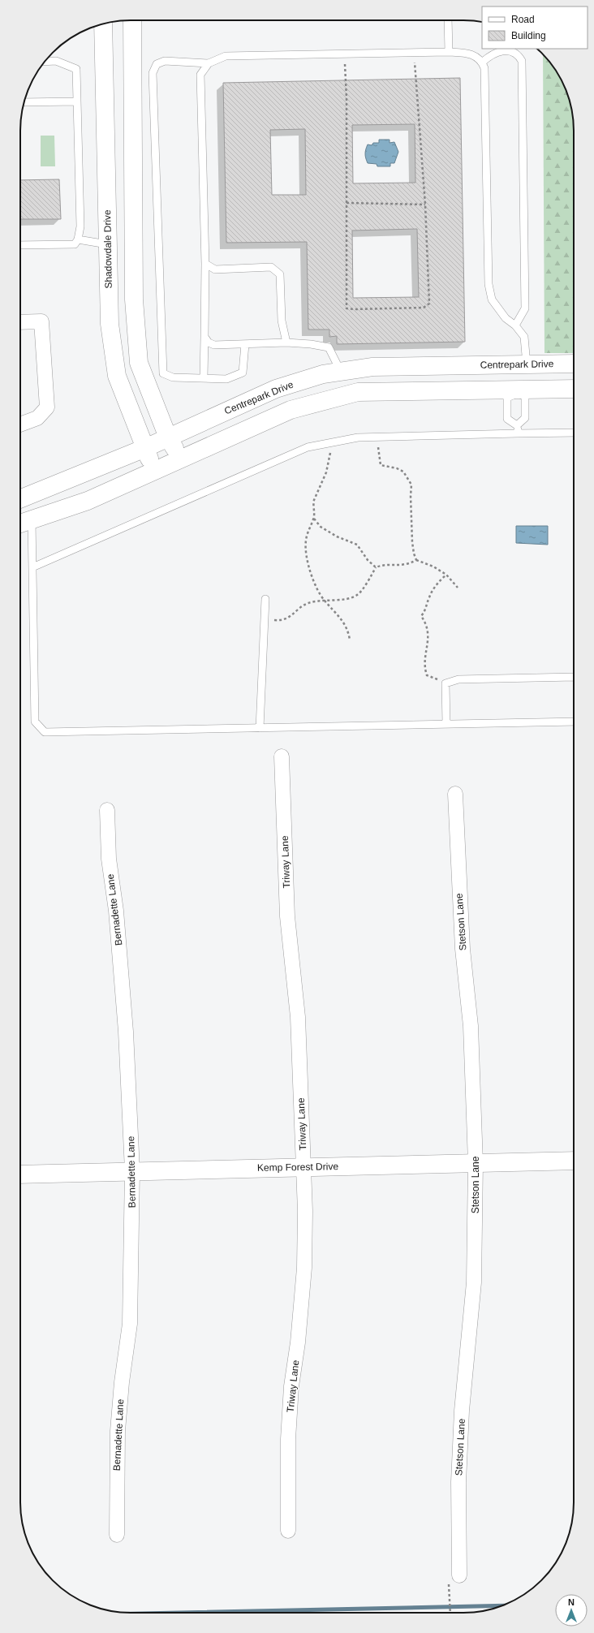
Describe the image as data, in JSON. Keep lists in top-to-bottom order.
{
  "streets": {
    "street": [
      "Shadowdale Drive",
      "Centrepark Drive",
      "Triway Lane",
      "Bernadette Lane",
      "Stetson Lane",
      "Kemp Forest Drive"
    ]
  },
  "crossings": [
    ["Shadowdale Drive", "Centrepark Drive"],
    ["Triway Lane", "Kemp Forest Drive"],
    ["Bernadette Lane", "Kemp Forest Drive"],
    ["Stetson Lane", "Kemp Forest Drive"]
  ],
  "legend": ["Road", "Building"],
  "north": "top"
}
